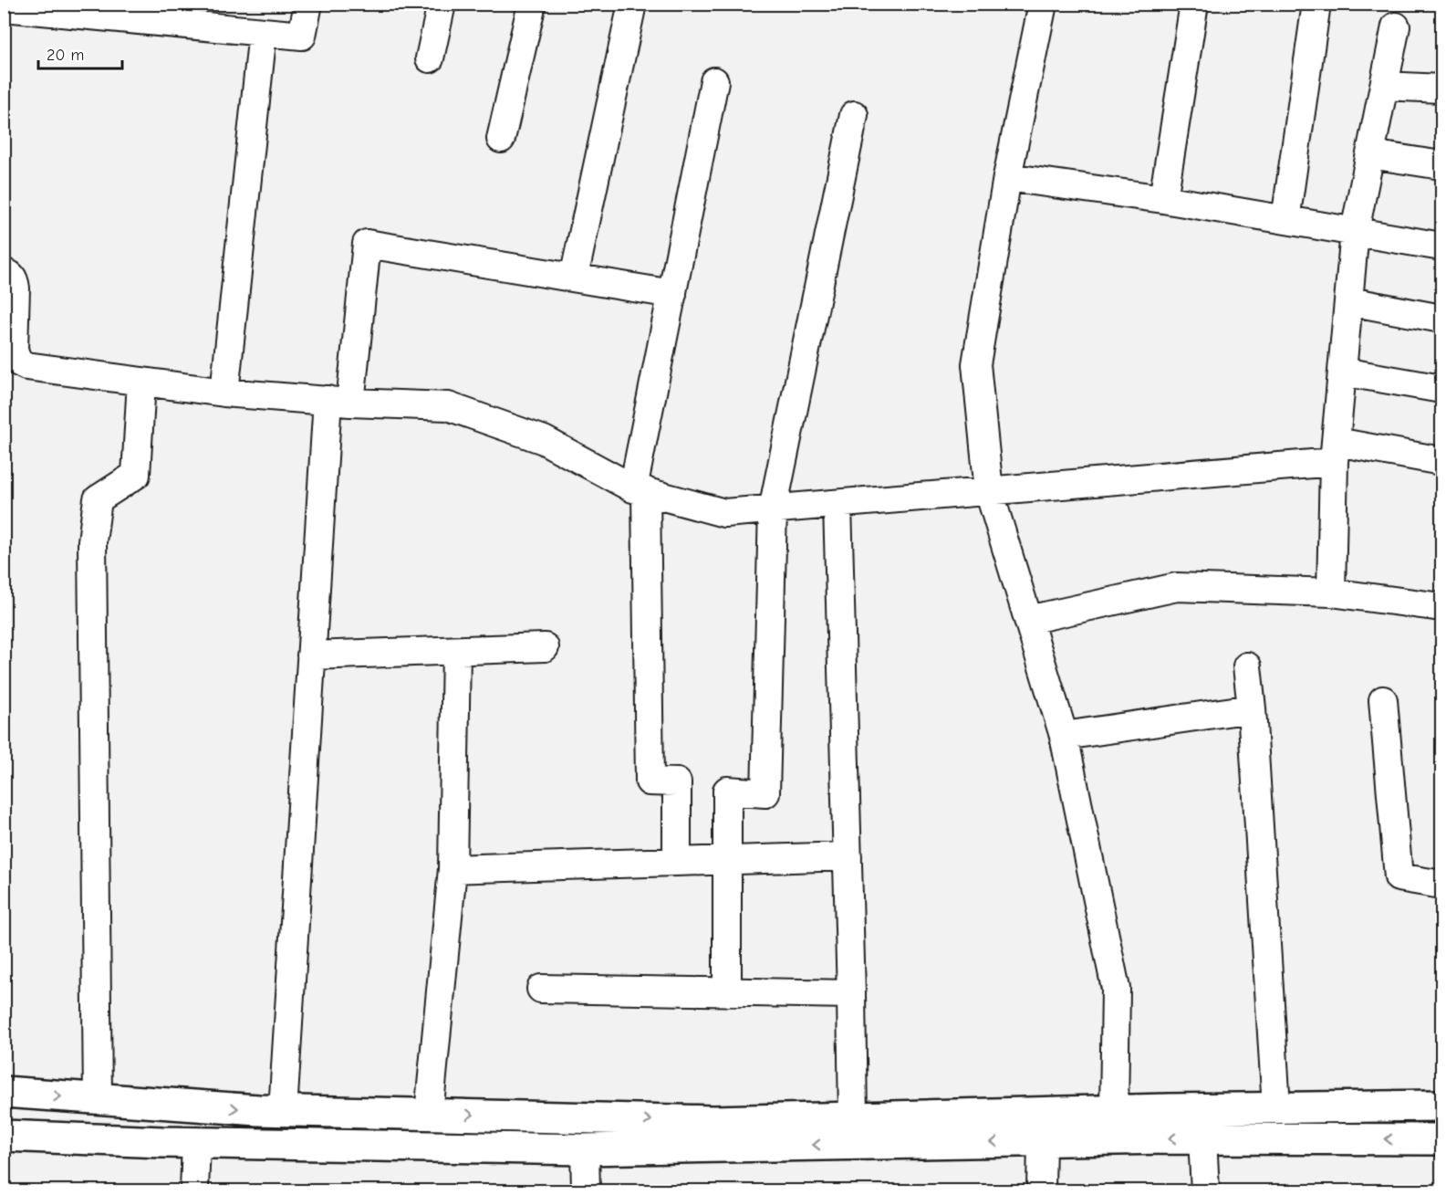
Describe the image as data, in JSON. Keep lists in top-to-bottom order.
{
  "scale_bar": "20 m"
}
